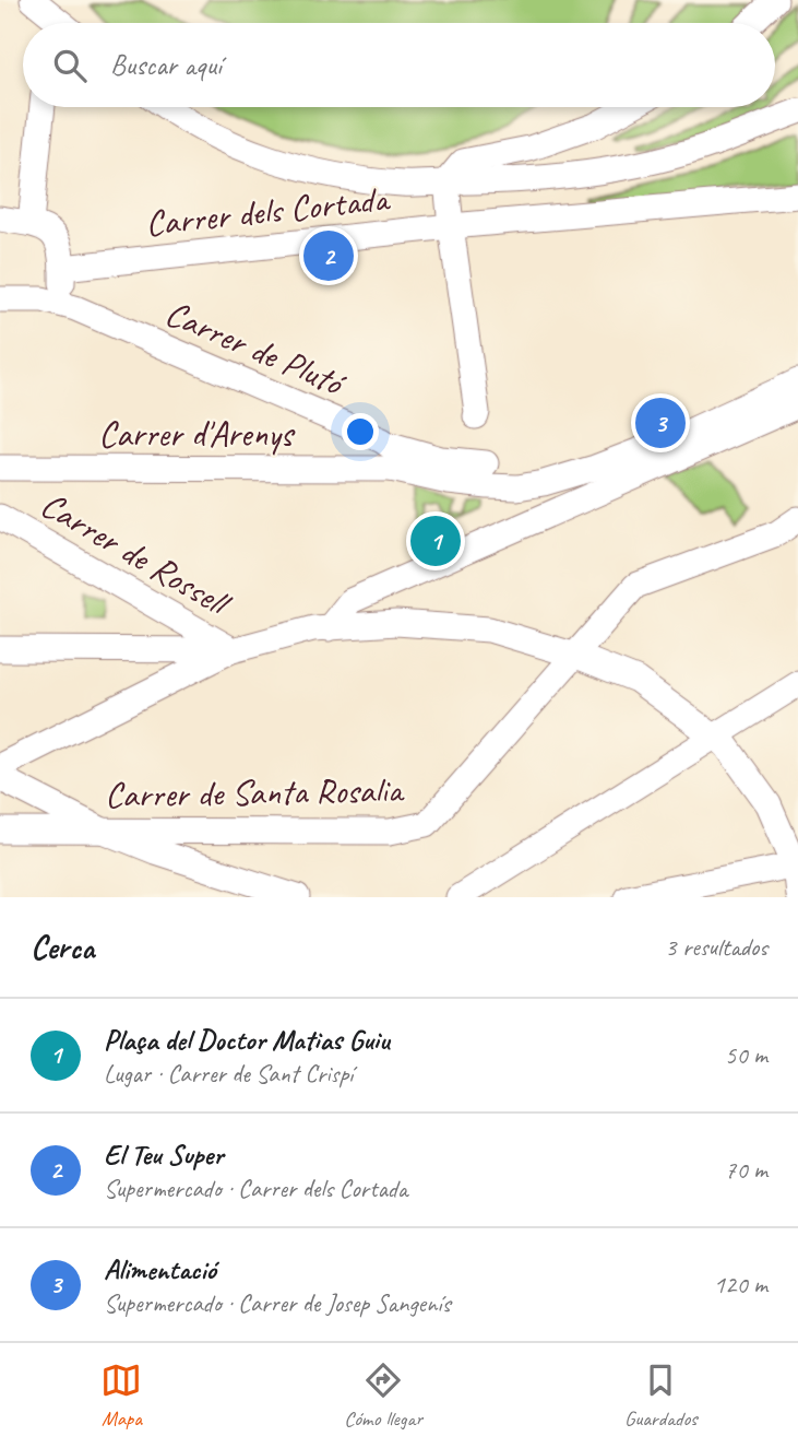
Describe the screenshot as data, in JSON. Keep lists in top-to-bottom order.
{
  "streets": {
    "street": [
      "Carrer dels Cortada",
      "Carrer de Plutó",
      "Carrer d'Arenys",
      "Carrer de Rossell",
      "Carrer de Santa Rosalia"
    ]
  },
  "crossings": [
    ["Carrer de Plutó", "Carrer d'Arenys"]
  ],
  "page": {
    "search": "Buscar aquí",
    "pins": ["2", "3", "1"],
    "heading": ["Cerca", "3 resultados"],
    "list": [
      {
        "mark": "1",
        "name": "Plaça del Doctor Matias Guiu",
        "note": "Lugar · Carrer de Sant Crispí",
        "value": "50 m"
      },
      {
        "mark": "2",
        "name": "El Teu Super",
        "note": "Supermercado · Carrer dels Cortada",
        "value": "70 m"
      },
      {
        "mark": "3",
        "name": "Alimentació",
        "note": "Supermercado · Carrer de Josep Sangenís",
        "value": "120 m"
      }
    ],
    "nav": ["Mapa", "Cómo llegar", "Guardados"]
  }
}
